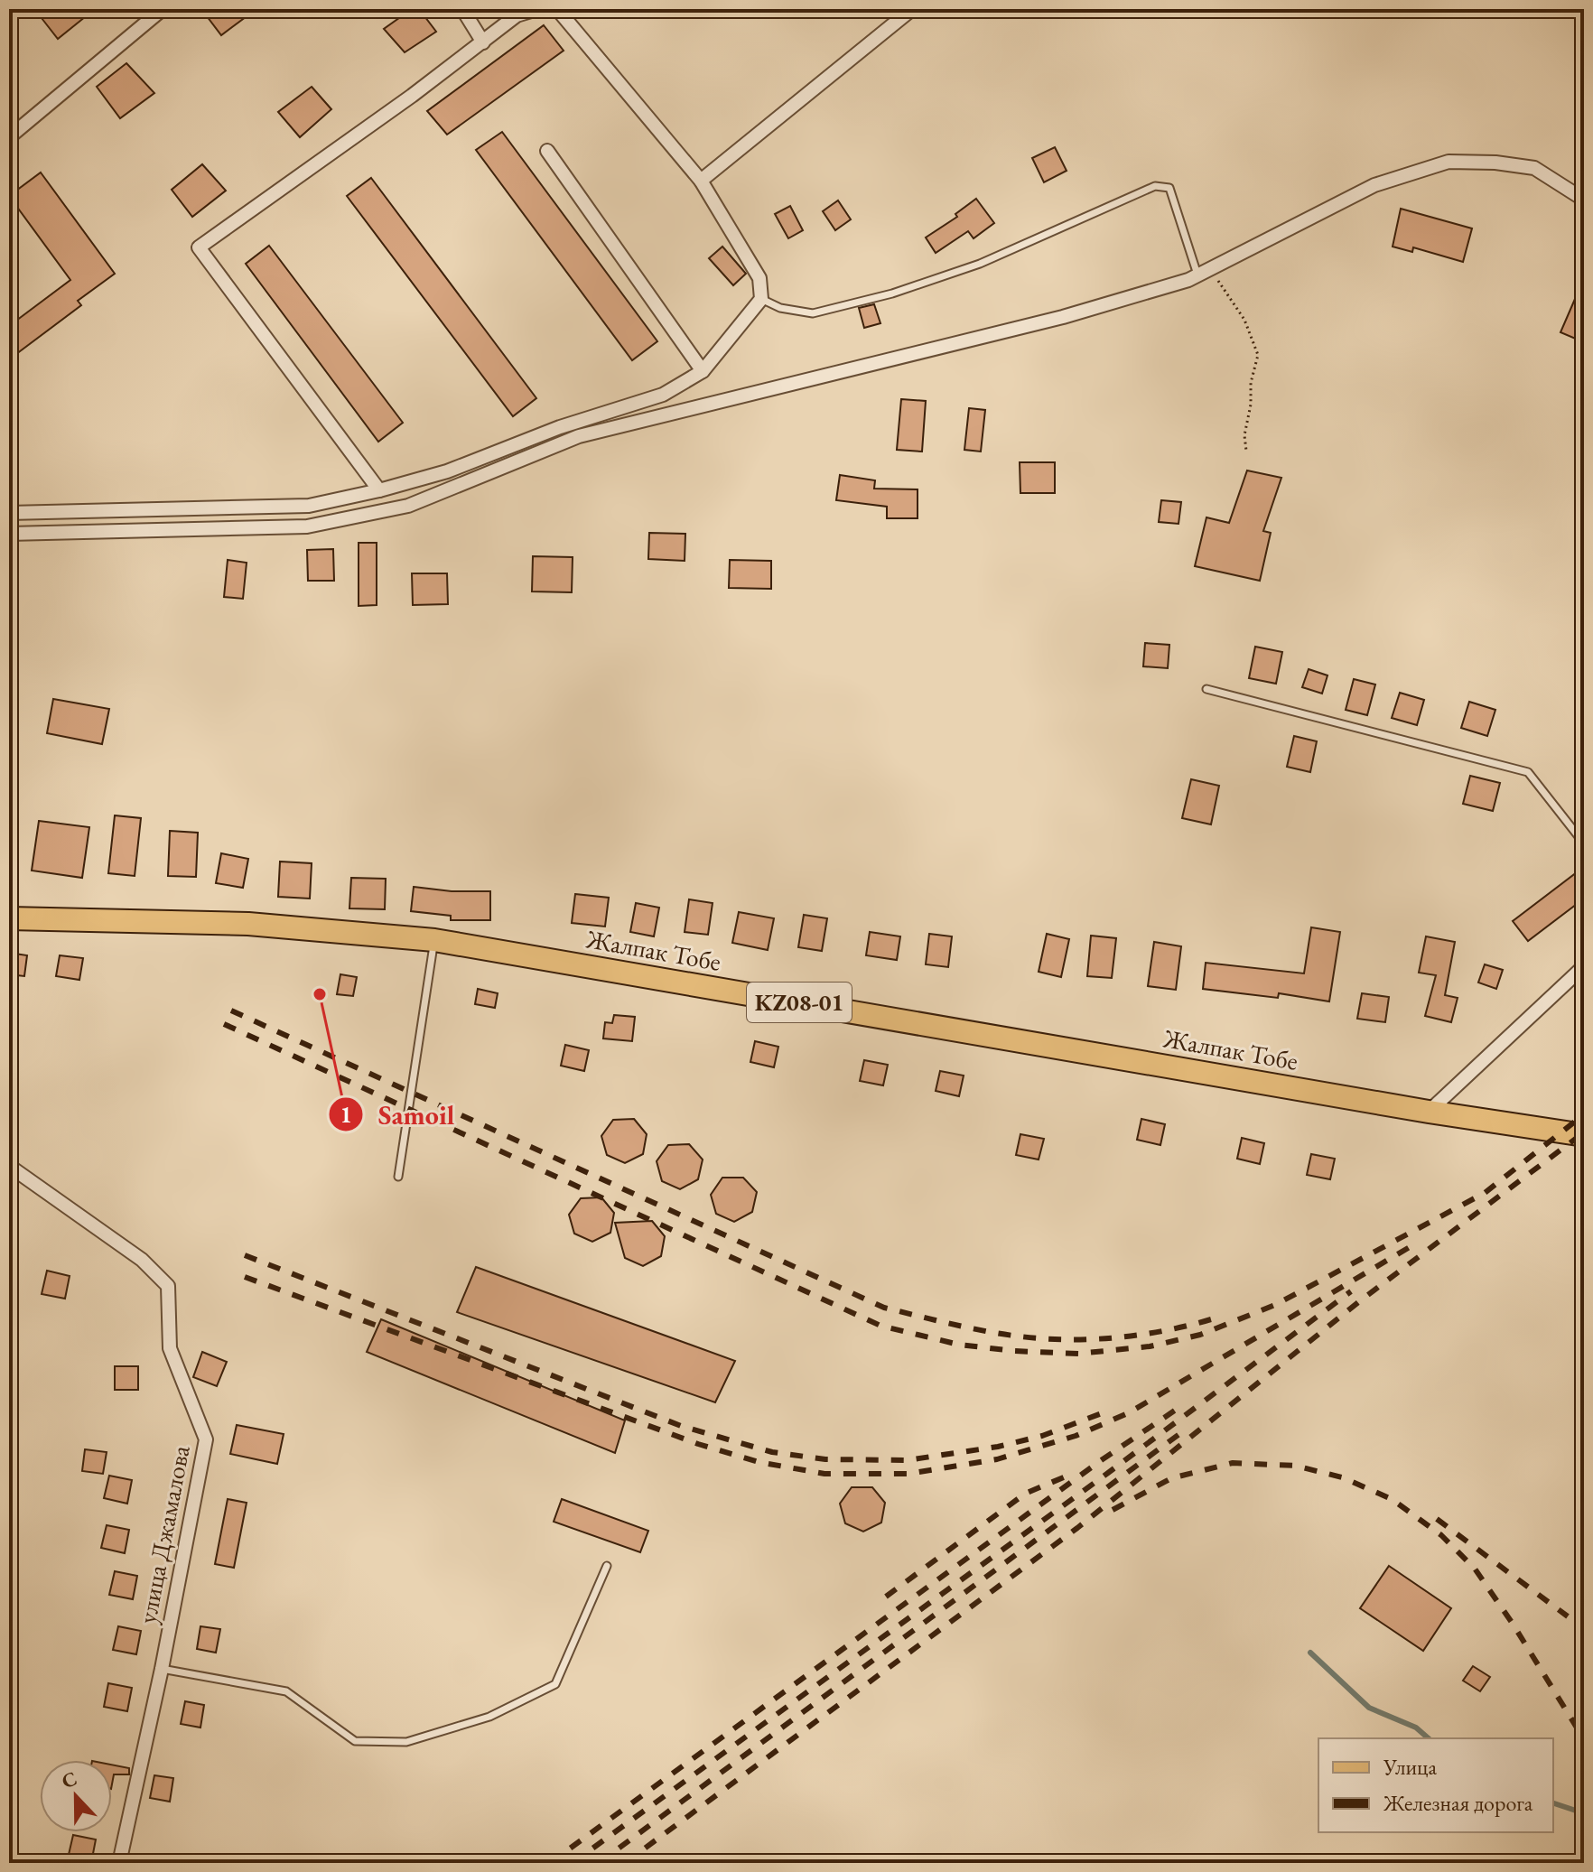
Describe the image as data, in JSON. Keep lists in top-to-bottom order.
{
  "streets": {
    "main road": ["Жалпак Тобе", "KZ08-01"],
    "street": ["улица Джамалова"]
  },
  "places": ["Samoil"],
  "legend": ["Улица", "Железная дорога"],
  "north": "top"
}
